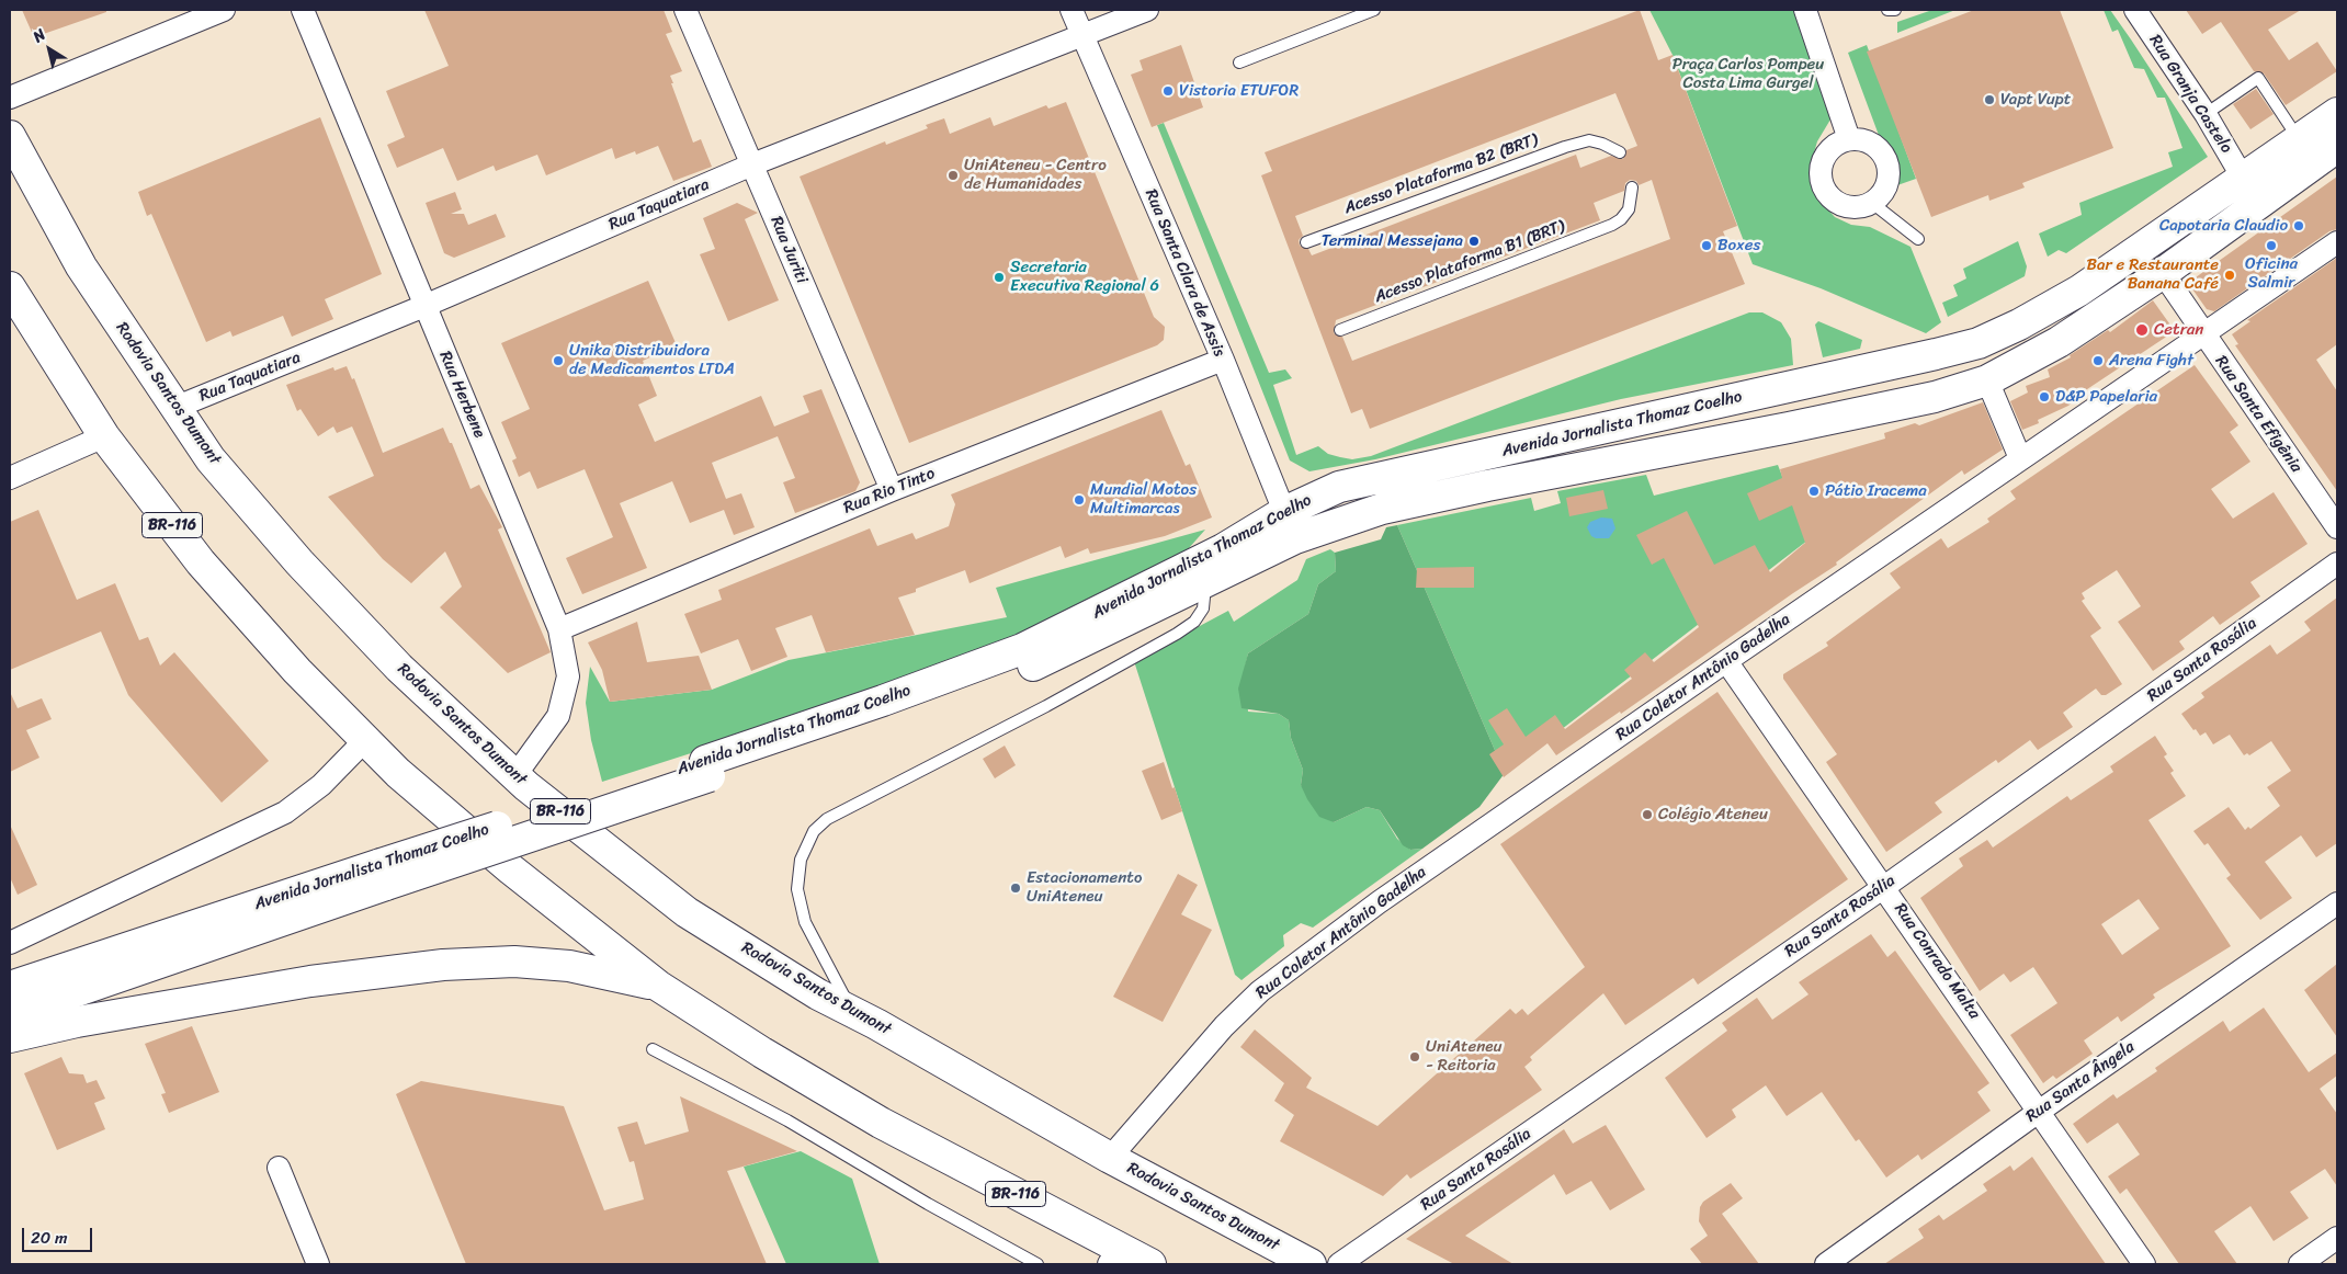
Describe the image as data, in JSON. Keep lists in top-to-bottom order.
{
  "streets": {
    "main road": ["Rodovia Santos Dumont", "Avenida Jornalista Thomaz Coelho", "BR-116"],
    "street": [
      "Rua Granja Castelo",
      "Rua Taquatiara",
      "Rua Juriti",
      "Rua Santa Clara de Assis",
      "Rua Herbene",
      "Rua Santa Efigênia",
      "Rua Rio Tinto",
      "Rua Santa Rosália",
      "Rua Coletor Antônio Gadelha",
      "Rua Conrado Malta",
      "Rua Santa Ângela"
    ],
    "lane": ["Acesso Plataforma B2 (BRT)", "Acesso Plataforma B1 (BRT)"]
  },
  "crossings": [
    ["Rua Granja Castelo", "Avenida Jornalista Thomaz Coelho"],
    ["Rua Taquatiara", "Rua Juriti"],
    ["Rua Taquatiara", "Rua Santa Clara de Assis"],
    ["Rua Taquatiara", "Rodovia Santos Dumont"],
    ["Rua Taquatiara", "Rua Herbene"],
    ["Rua Juriti", "Rua Rio Tinto"],
    ["Rua Santa Clara de Assis", "Avenida Jornalista Thomaz Coelho"],
    ["Rua Santa Clara de Assis", "Rua Rio Tinto"],
    ["Rodovia Santos Dumont", "Rua Herbene"],
    ["Rodovia Santos Dumont", "Rua Coletor Antônio Gadelha"],
    ["Rua Herbene", "Rua Rio Tinto"],
    ["Rua Santa Efigênia", "Avenida Jornalista Thomaz Coelho"],
    ["Rua Santa Efigênia", "Rua Coletor Antônio Gadelha"],
    ["Rua Santa Rosália", "Rua Conrado Malta"],
    ["Rua Coletor Antônio Gadelha", "Rua Conrado Malta"],
    ["Rua Conrado Malta", "Rua Santa Ângela"]
  ],
  "parks": ["Praça Carlos Pompeu Costa Lima Gurgel"],
  "places": [
    "Vistoria ETUFOR",
    "Vapt Vupt",
    "UniAteneu - Centro de Humanidades",
    "Capotaria Claudio",
    "Terminal Messejana",
    "Boxes",
    "Oficina Salmir",
    "Bar e Restaurante Banana Café",
    "Secretaria Executiva Regional 6",
    "Cetran",
    "Unika Distribuidora de Medicamentos LTDA",
    "Arena Fight",
    "D&P Papelaria",
    "Pátio Iracema",
    "Mundial Motos Multimarcas",
    "Colégio Ateneu",
    "Estacionamento UniAteneu",
    "UniAteneu - Reitoria"
  ],
  "scale_bar": "20 m",
  "north": "top left"
}
